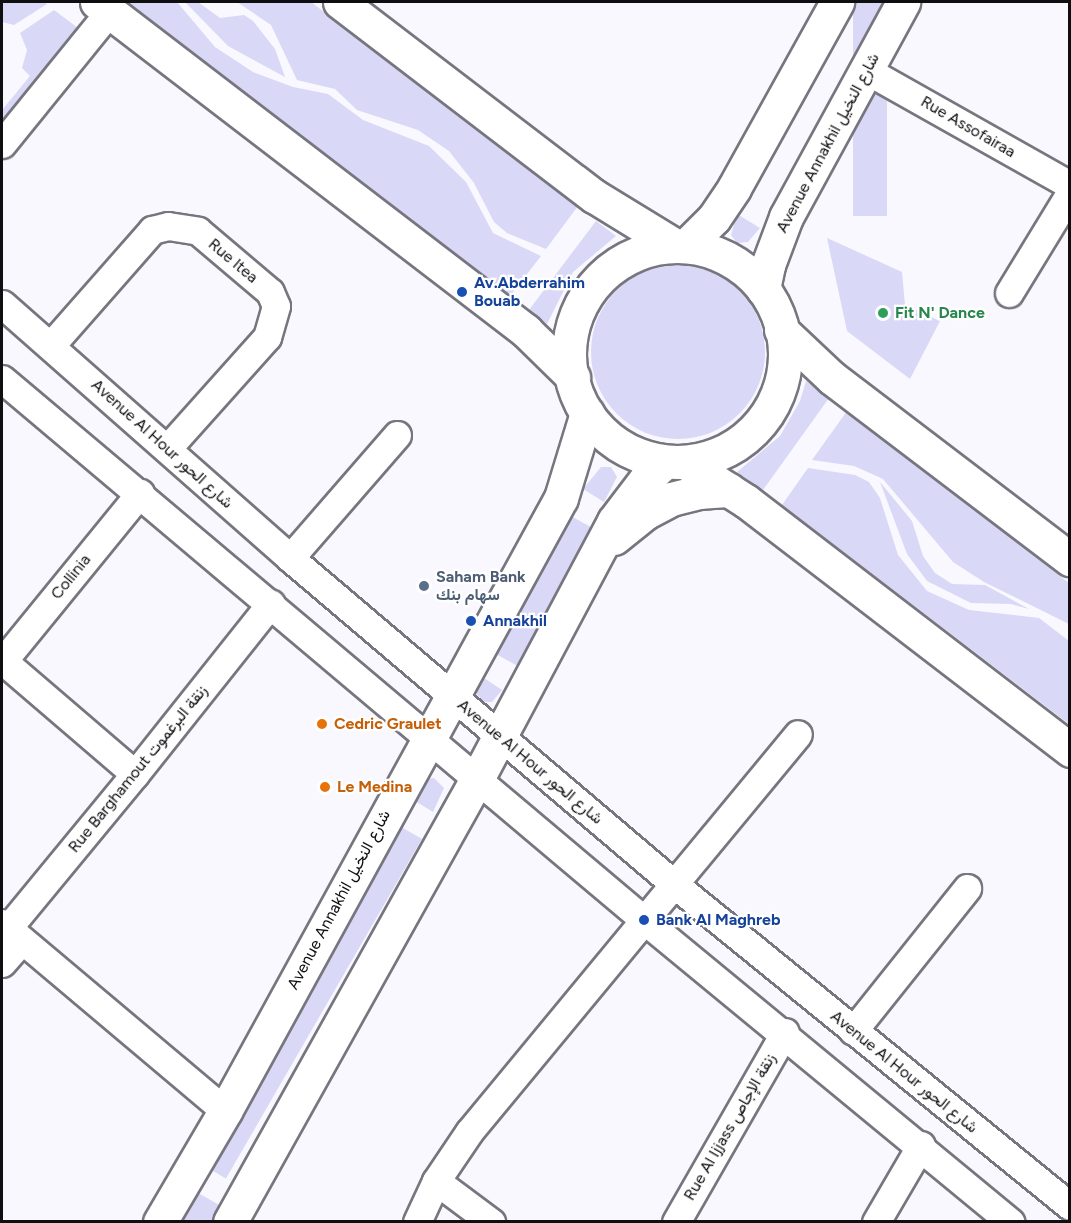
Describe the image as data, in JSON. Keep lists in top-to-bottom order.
{
  "streets": {
    "main road": ["Avenue Annakhil شارع النخيل"],
    "street": [
      "Rue Assofairaa",
      "Rue Itea",
      "Avenue Al Hour شارع الحور",
      "Collinia",
      "Rue Barghamout زنقة البرغموت",
      "Rue Al Ijjass زنقة الإجاص"
    ]
  },
  "crossings": [
    ["Rue Assofairaa", "Avenue Annakhil شارع النخيل"],
    ["Avenue Annakhil شارع النخيل", "Avenue Al Hour شارع الحور"],
    ["Rue Itea", "Avenue Al Hour شارع الحور"]
  ],
  "places": [
    "Av.Abderrahim Bouab",
    "Fit N' Dance",
    "Saham Bank سهام بنك",
    "Annakhil",
    "Cedric Graulet",
    "Le Medina",
    "Bank Al Maghreb"
  ]
}
